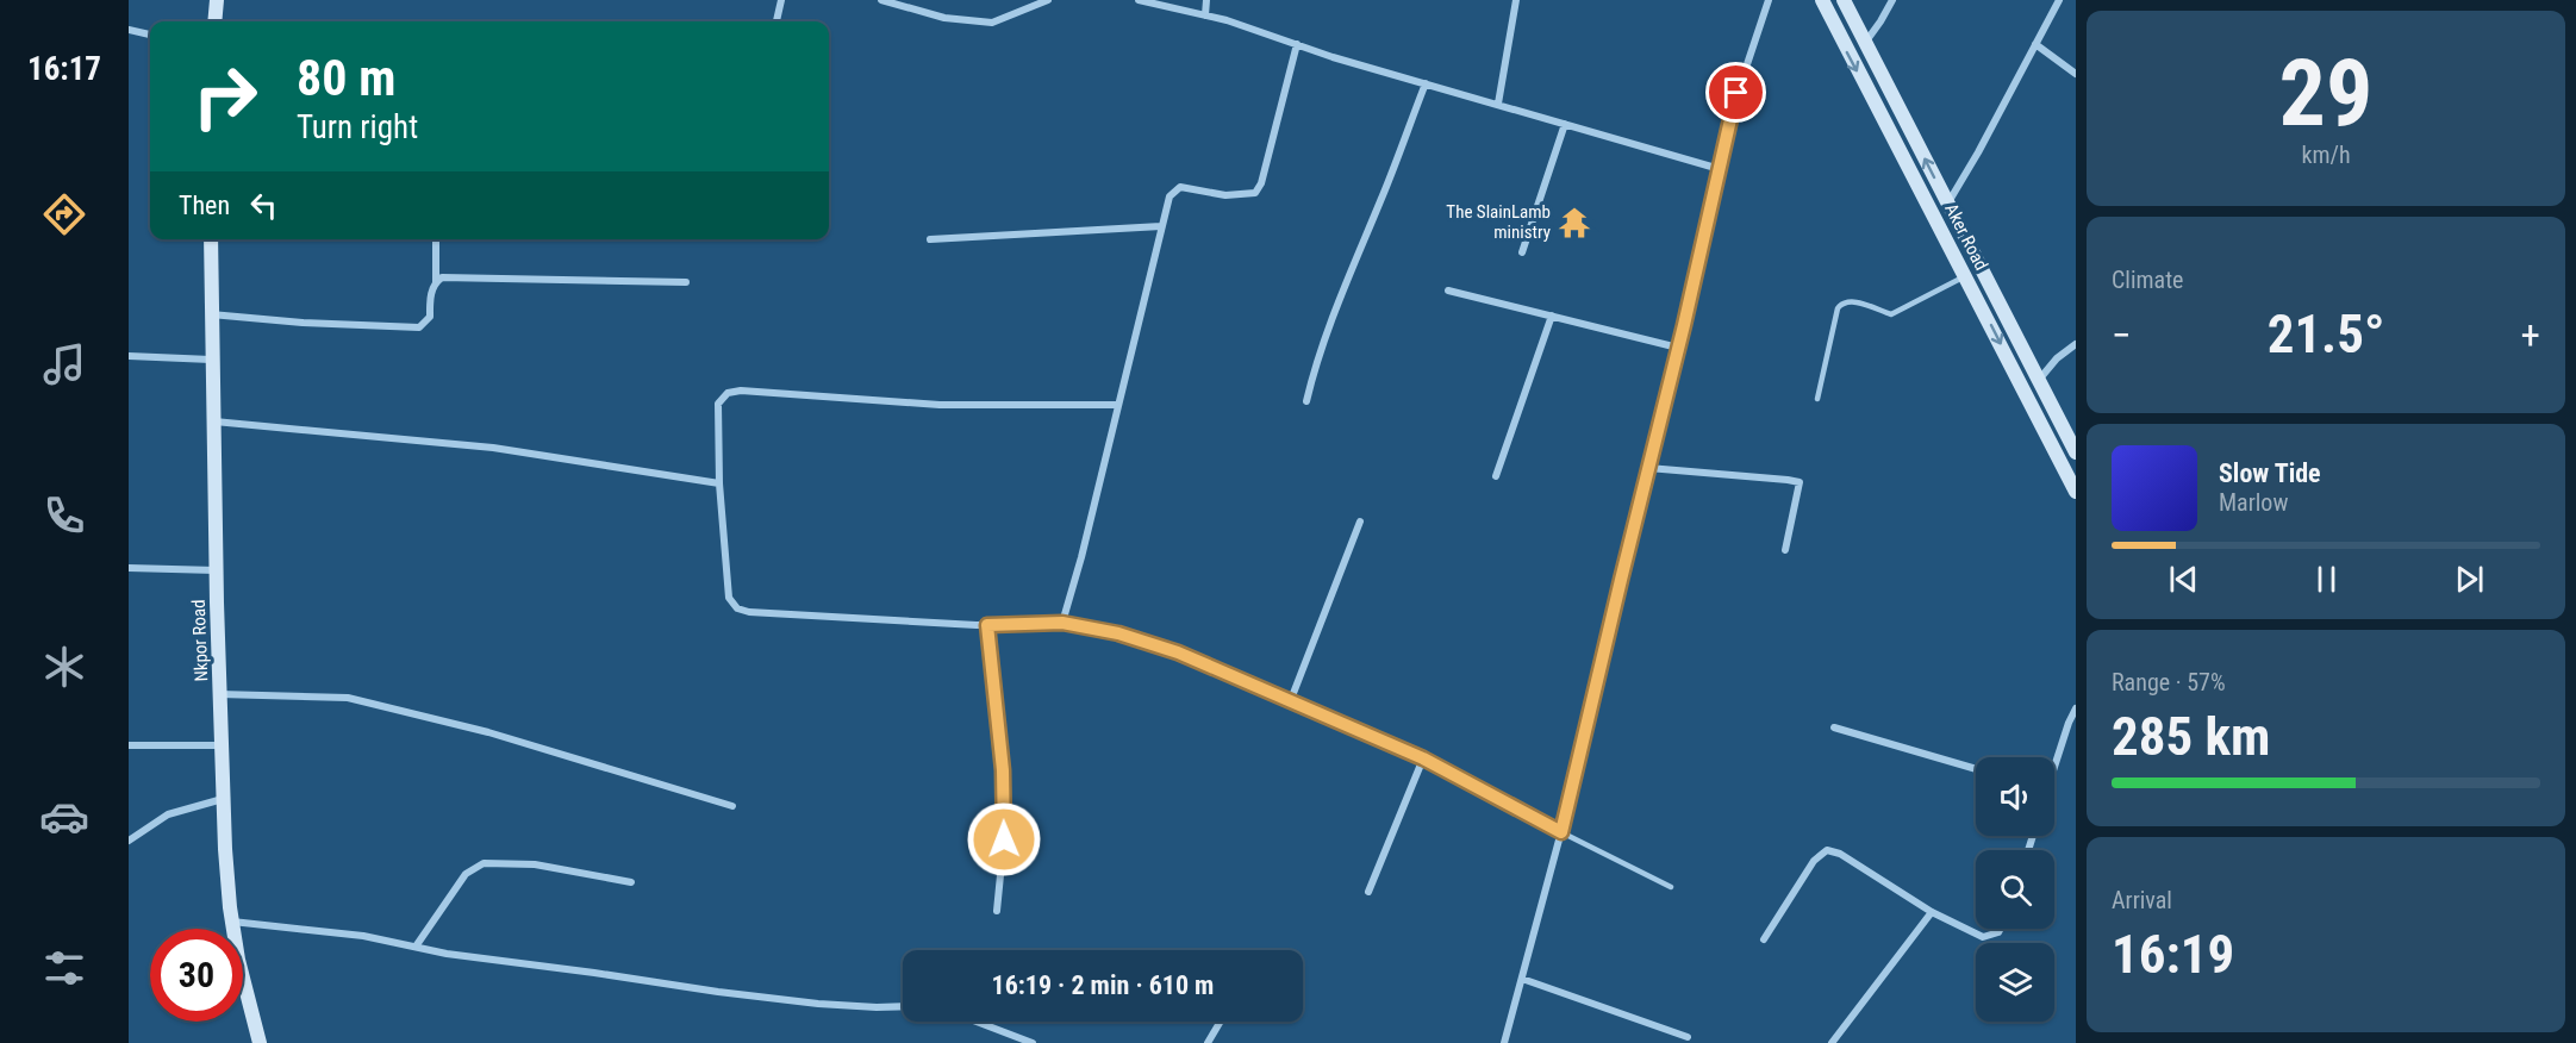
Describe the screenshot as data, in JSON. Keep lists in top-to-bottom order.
{
  "streets": {
    "street": ["Aker Road", "Nkpor Road"]
  },
  "places": {
    "temple": ["The SlainLamb ministry"]
  },
  "page": {
    "tabs": "16:17",
    "tile": [
      ["29", "km/h"],
      "Climate",
      ["Range · 57%", "285 km"],
      ["Arrival", "16:19"]
    ],
    "turn": ["80 m", "Turn right"],
    "then": "Then",
    "heat": ["−", "21.5°", "+"],
    "song": ["Slow Tide", "Marlow"],
    "limit": "30",
    "trip": "16:19 · 2 min · 610 m"
  }
}
